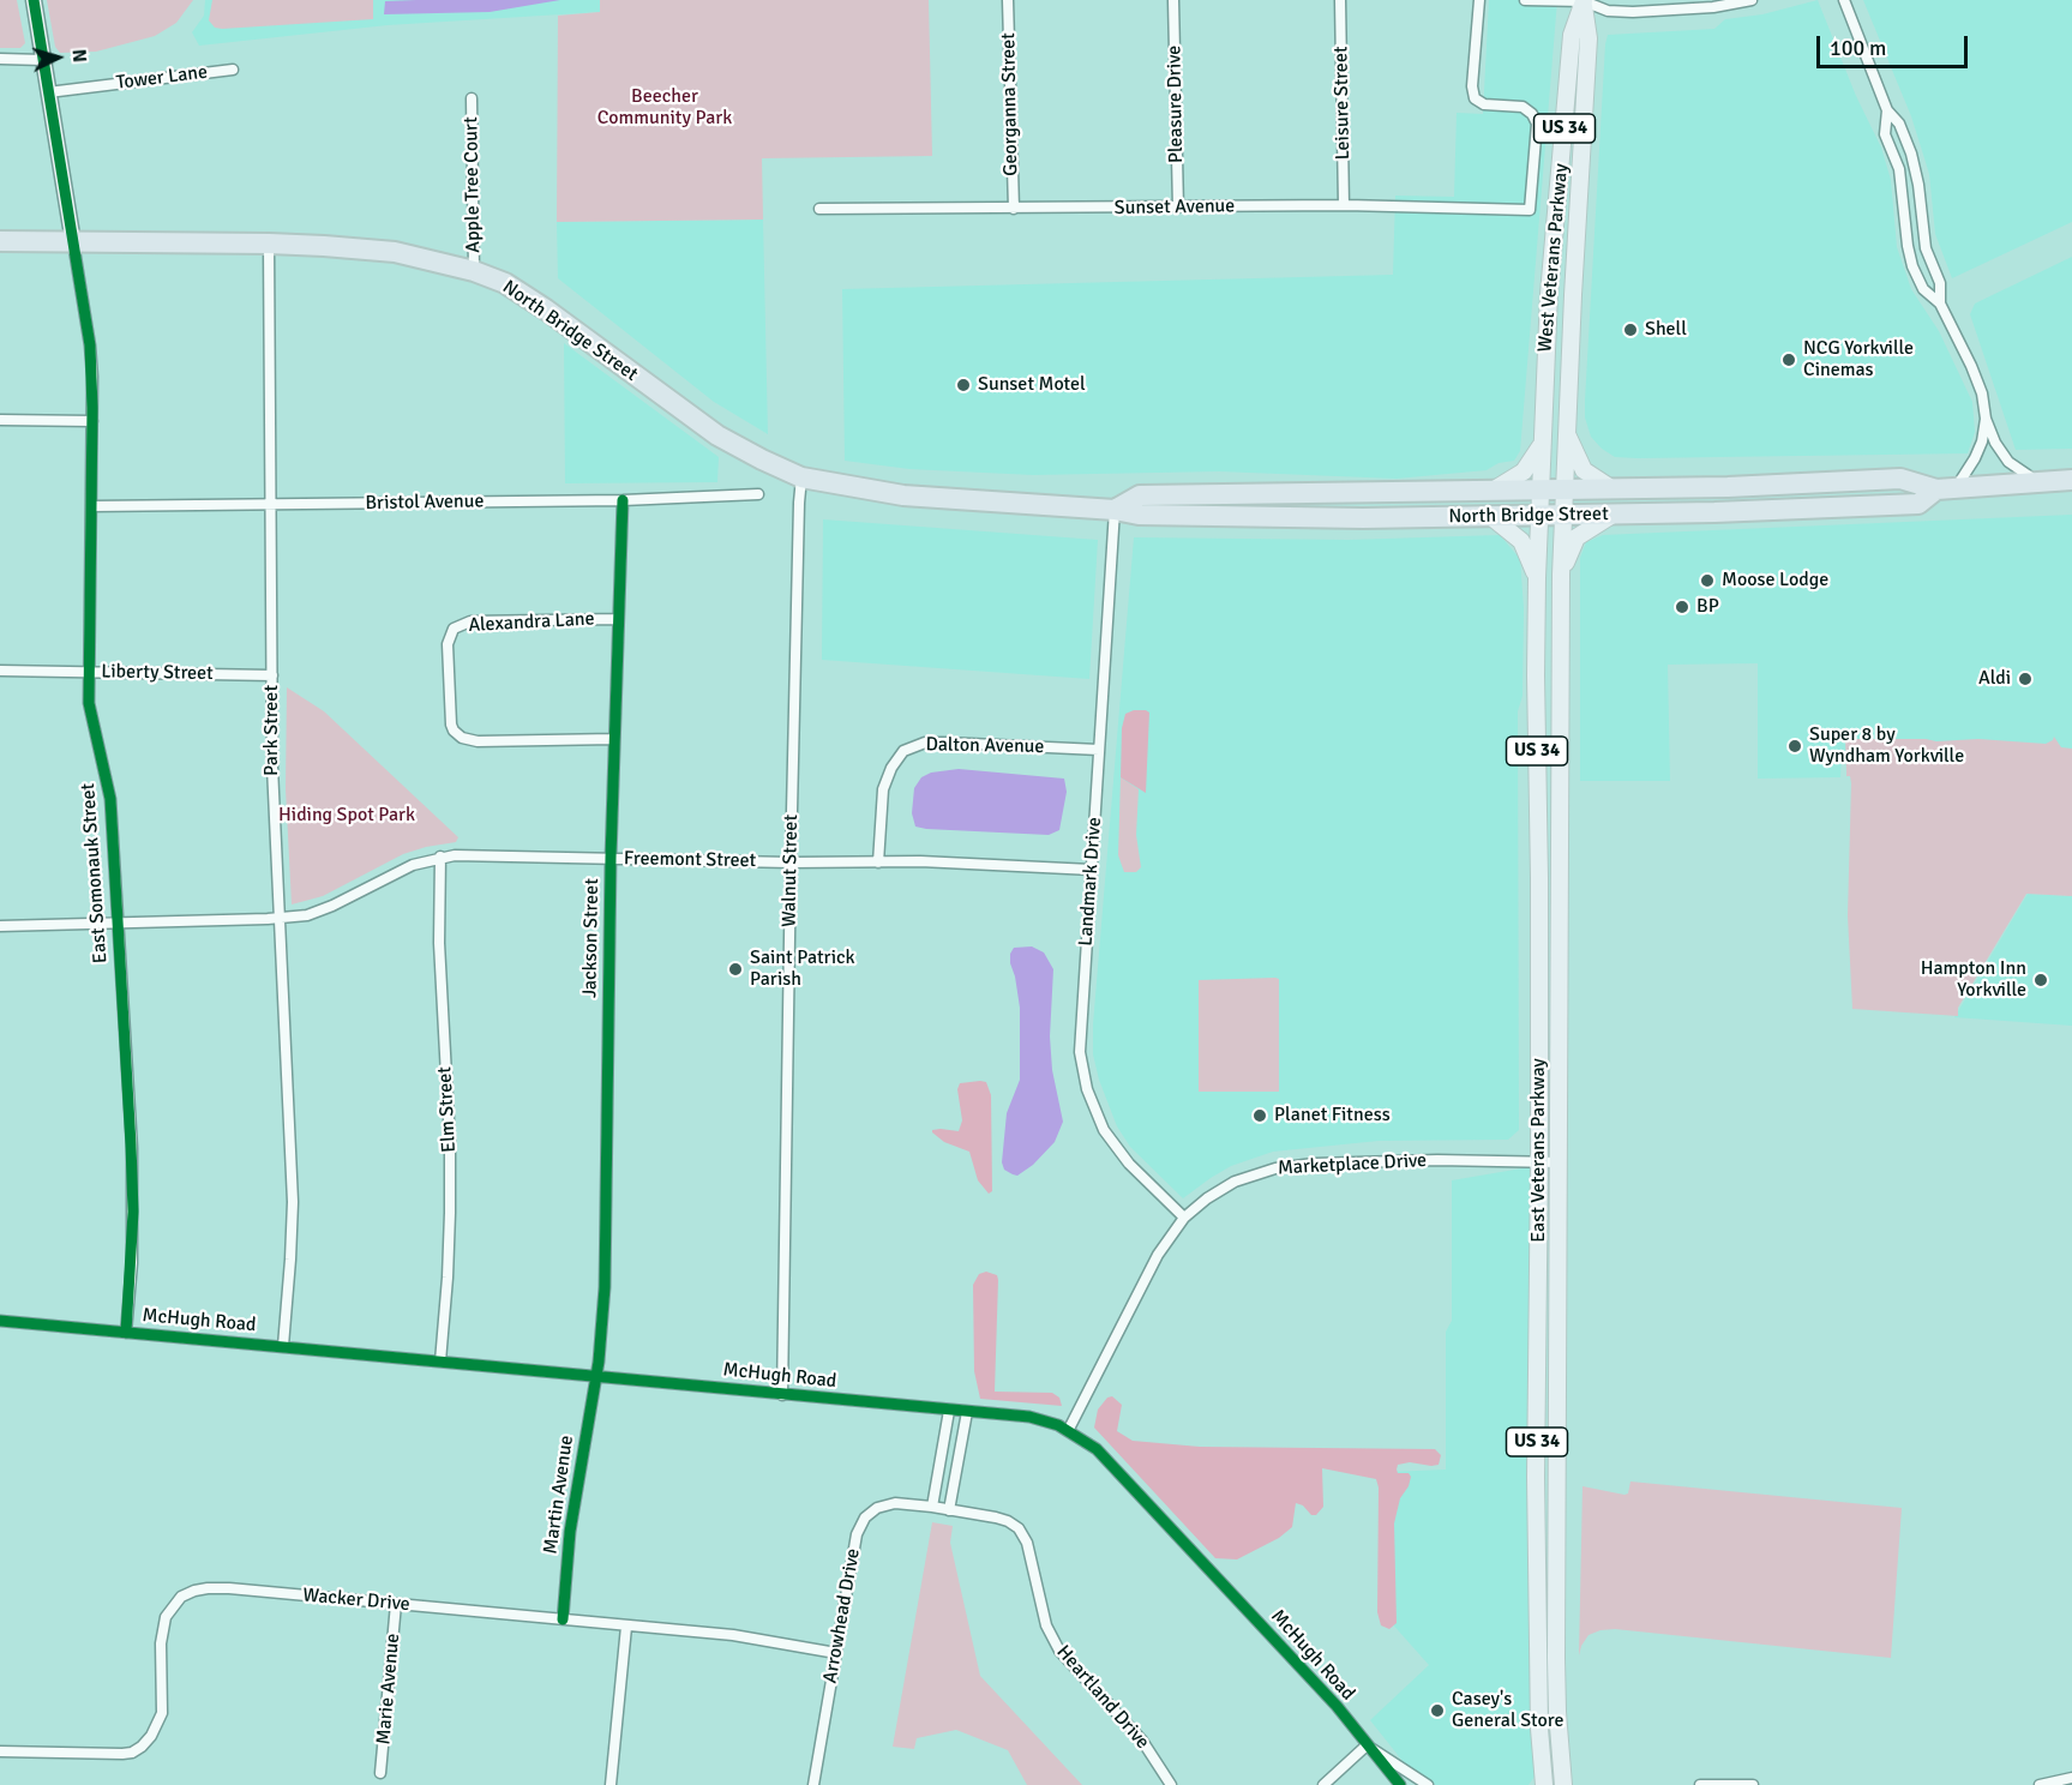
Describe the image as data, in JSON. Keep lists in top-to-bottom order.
{
  "streets": {
    "highway": ["North Bridge Street"],
    "main road": ["US 34", "West Veterans Parkway", "East Veterans Parkway"],
    "street": [
      "Tower Lane",
      "Leisure Street",
      "Georganna Street",
      "Pleasure Drive",
      "Apple Tree Court",
      "Sunset Avenue",
      "Bristol Avenue",
      "Alexandra Lane",
      "Liberty Street",
      "Park Street",
      "Dalton Avenue",
      "Freemont Street",
      "Walnut Street",
      "East Somonauk Street",
      "Landmark Drive",
      "Jackson Street",
      "Elm Street",
      "Marketplace Drive",
      "McHugh Road",
      "Martin Avenue",
      "Wacker Drive",
      "Arrowhead Drive",
      "Marie Avenue",
      "Heartland Drive"
    ]
  },
  "crossings": [
    ["Leisure Street", "Sunset Avenue"],
    ["Georganna Street", "Sunset Avenue"],
    ["Pleasure Drive", "Sunset Avenue"],
    ["Apple Tree Court", "North Bridge Street"],
    ["West Veterans Parkway", "North Bridge Street"],
    ["West Veterans Parkway", "East Veterans Parkway"],
    ["North Bridge Street", "Park Street"],
    ["North Bridge Street", "Walnut Street"],
    ["North Bridge Street", "East Somonauk Street"],
    ["North Bridge Street", "Landmark Drive"],
    ["North Bridge Street", "East Veterans Parkway"],
    ["Bristol Avenue", "Park Street"],
    ["Bristol Avenue", "East Somonauk Street"],
    ["Bristol Avenue", "Jackson Street"],
    ["Alexandra Lane", "Jackson Street"],
    ["Liberty Street", "Park Street"],
    ["Liberty Street", "East Somonauk Street"],
    ["Park Street", "Freemont Street"],
    ["Park Street", "McHugh Road"],
    ["Dalton Avenue", "Freemont Street"],
    ["Dalton Avenue", "Landmark Drive"],
    ["Freemont Street", "Walnut Street"],
    ["Freemont Street", "East Somonauk Street"],
    ["Freemont Street", "Landmark Drive"],
    ["Freemont Street", "Jackson Street"],
    ["Freemont Street", "Elm Street"],
    ["Walnut Street", "McHugh Road"],
    ["East Somonauk Street", "McHugh Road"],
    ["Landmark Drive", "Marketplace Drive"],
    ["Jackson Street", "McHugh Road"],
    ["Jackson Street", "Martin Avenue"],
    ["Elm Street", "McHugh Road"],
    ["East Veterans Parkway", "Marketplace Drive"],
    ["Marketplace Drive", "McHugh Road"],
    ["McHugh Road", "Martin Avenue"],
    ["Martin Avenue", "Wacker Drive"],
    ["Wacker Drive", "Arrowhead Drive"],
    ["Wacker Drive", "Marie Avenue"],
    ["Arrowhead Drive", "Heartland Drive"]
  ],
  "parks": ["Beecher Community Park", "Hiding Spot Park"],
  "places": [
    "Shell",
    "NCG Yorkville Cinemas",
    "Sunset Motel",
    "Moose Lodge",
    "BP",
    "Aldi",
    "Super 8 by Wyndham Yorkville",
    "Saint Patrick Parish",
    "Hampton Inn Yorkville",
    "Planet Fitness",
    "Casey's General Store"
  ],
  "scale_bar": "100 m",
  "north": "right"
}
